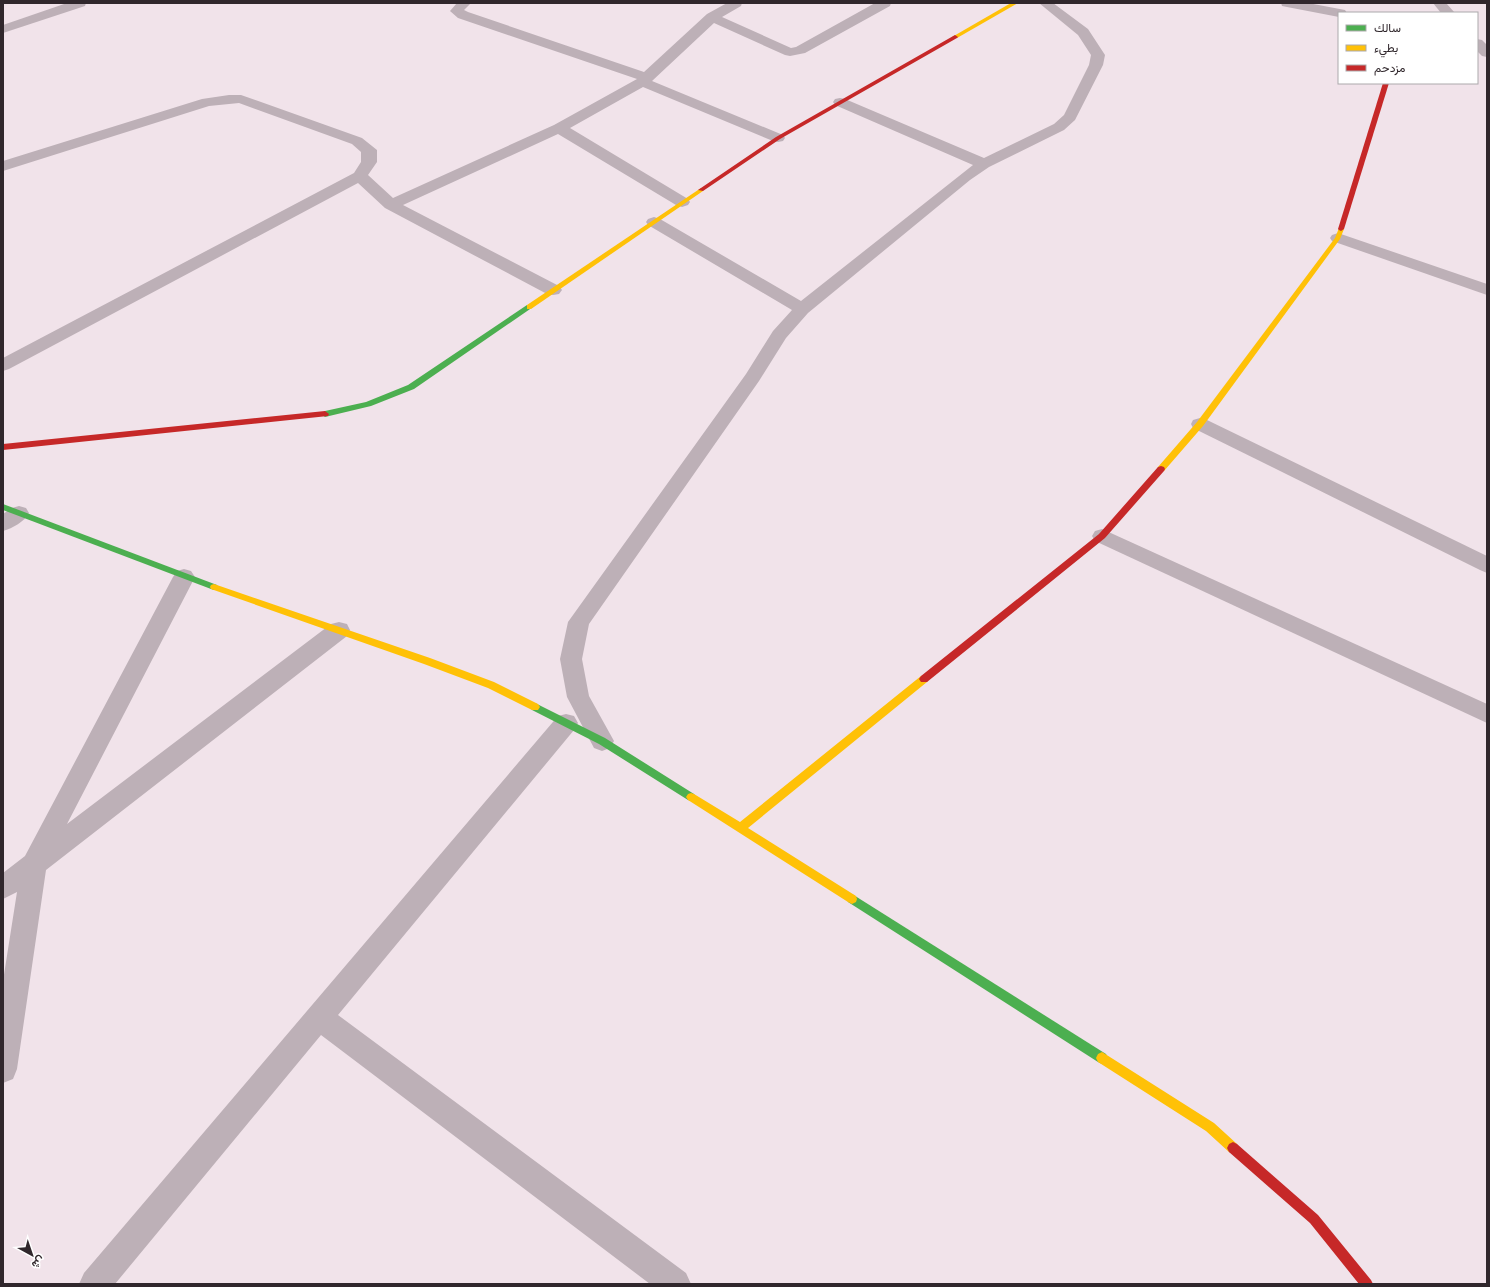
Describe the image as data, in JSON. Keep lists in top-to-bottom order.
{
  "legend": ["سالك", "بطيء", "مزدحم"],
  "north": "bottom right"
}
